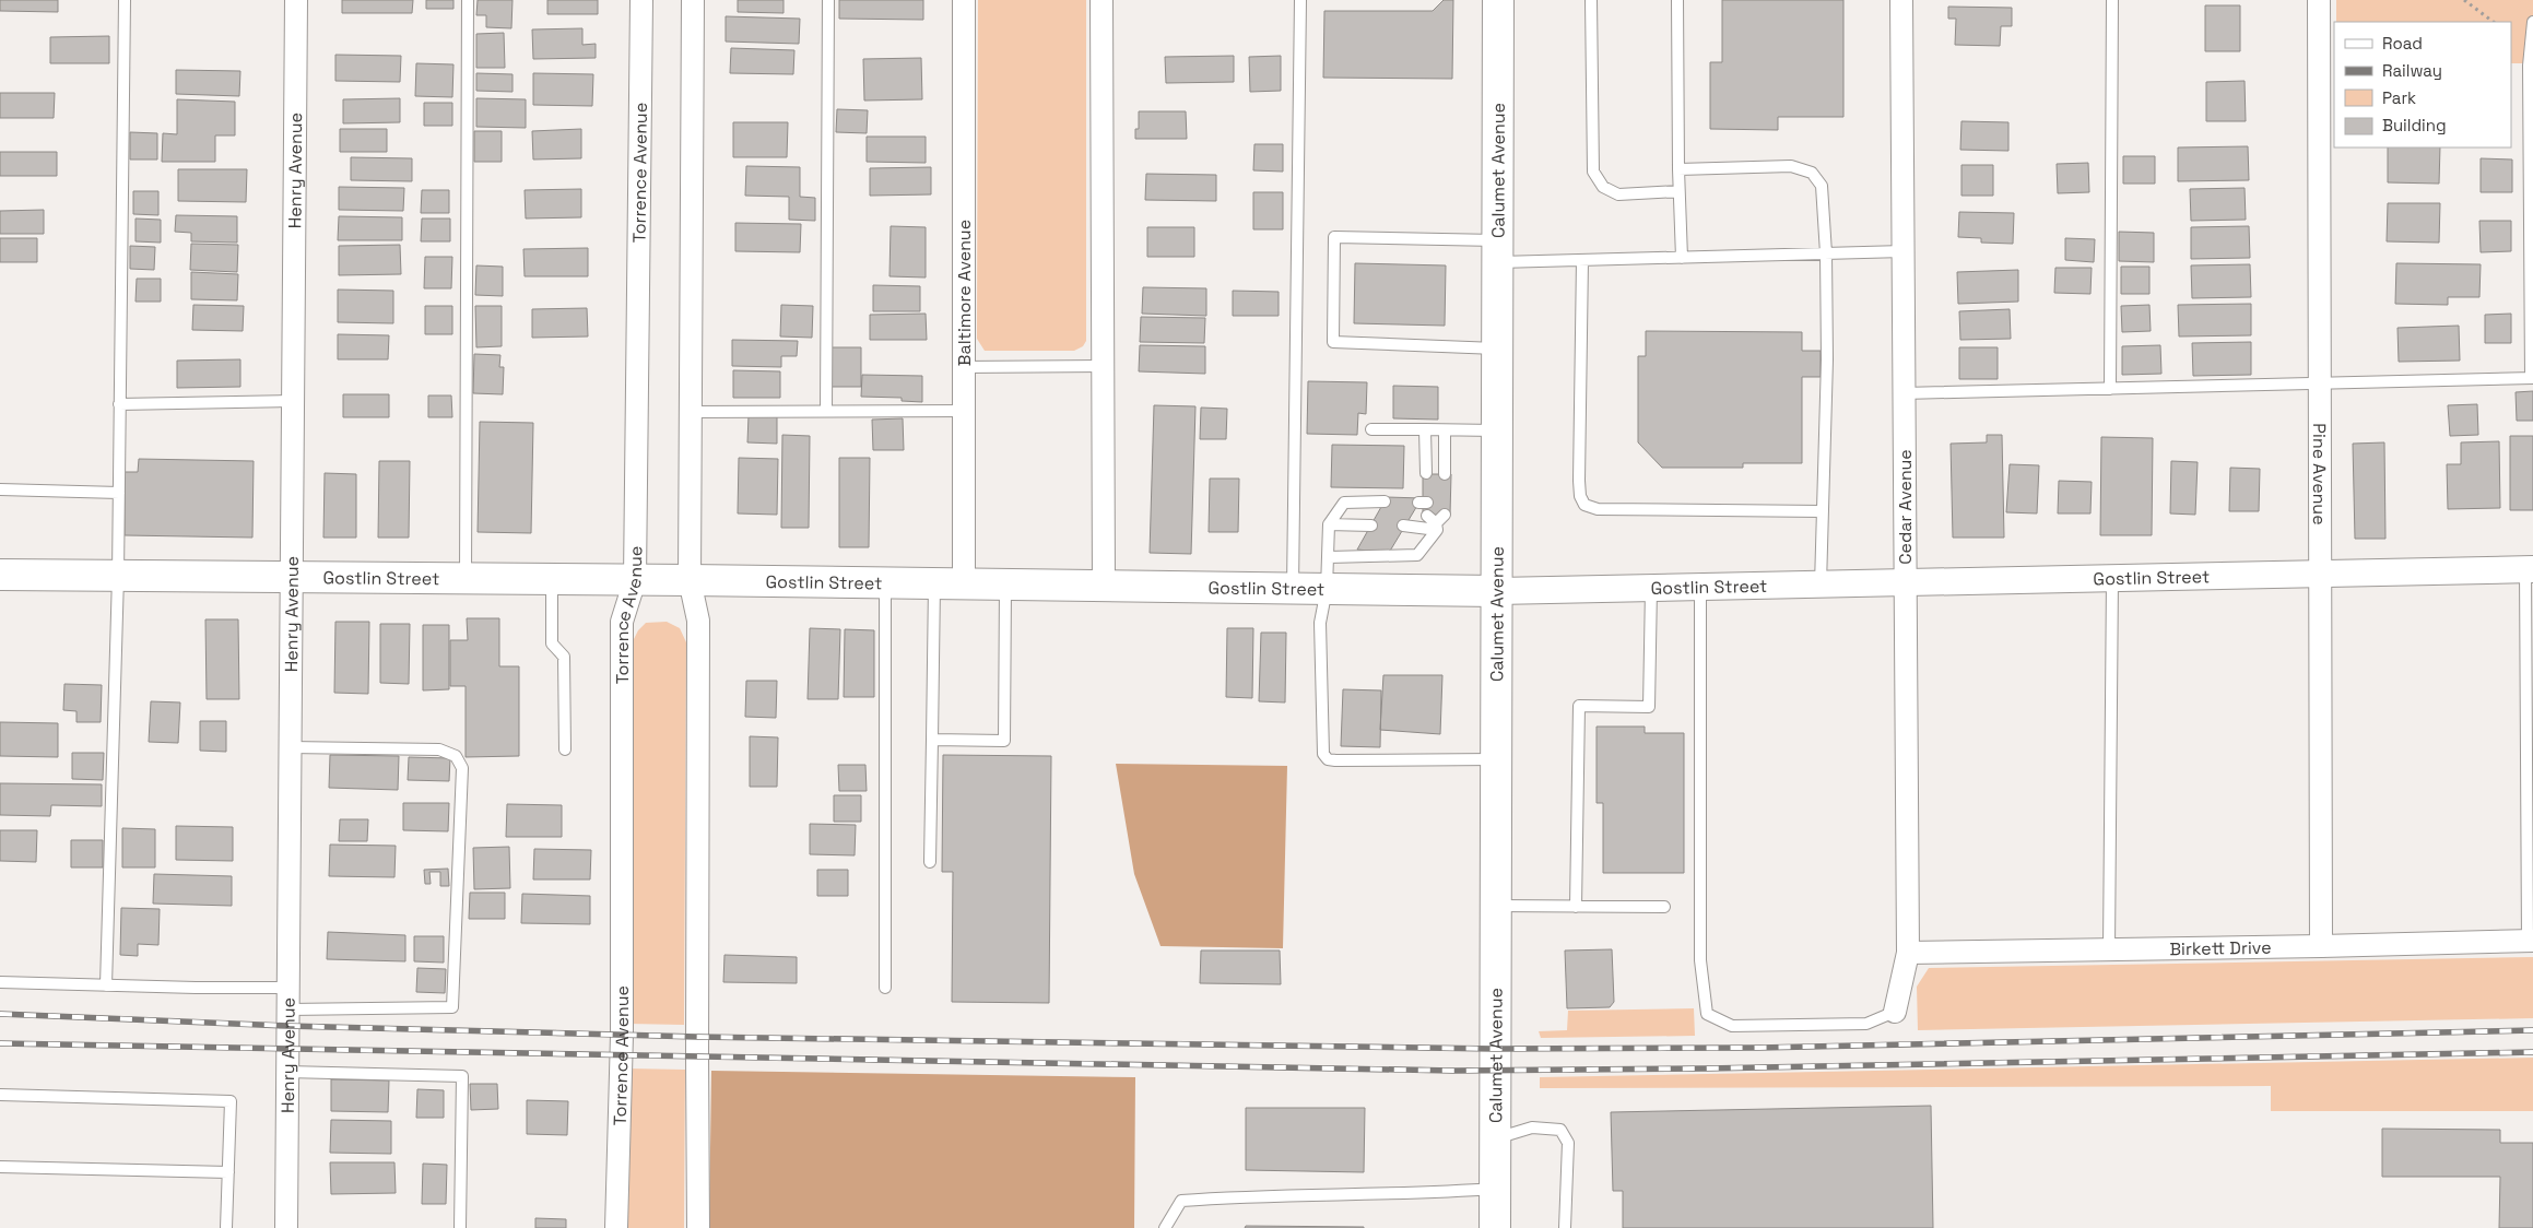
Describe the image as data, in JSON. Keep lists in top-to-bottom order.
{
  "streets": {
    "main road": ["Calumet Avenue", "Gostlin Street"],
    "street": [
      "Henry Avenue",
      "Torrence Avenue",
      "Baltimore Avenue",
      "Pine Avenue",
      "Cedar Avenue",
      "Birkett Drive"
    ]
  },
  "crossings": [
    ["Henry Avenue", "Gostlin Street"],
    ["Calumet Avenue", "Gostlin Street"],
    ["Torrence Avenue", "Gostlin Street"],
    ["Baltimore Avenue", "Gostlin Street"],
    ["Pine Avenue", "Gostlin Street"],
    ["Pine Avenue", "Birkett Drive"],
    ["Cedar Avenue", "Gostlin Street"],
    ["Cedar Avenue", "Birkett Drive"]
  ],
  "legend": [
    "Road",
    "Railway",
    "Park",
    "Building"
  ]
}
